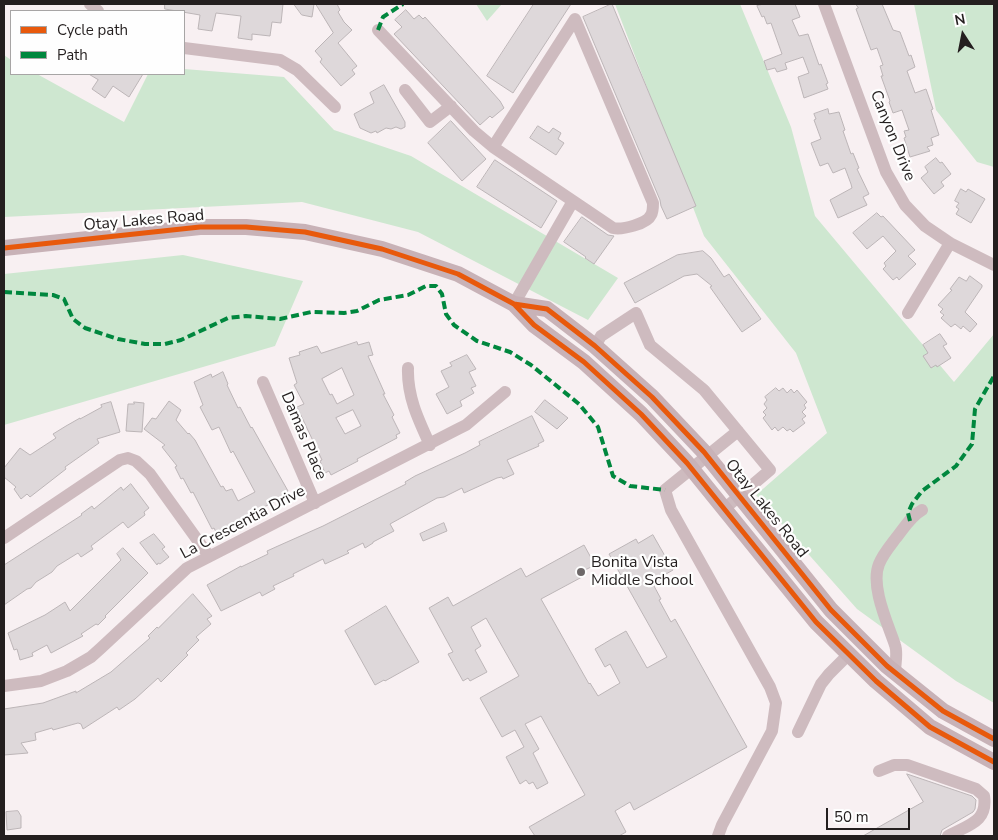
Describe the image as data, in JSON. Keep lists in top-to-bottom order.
{
  "streets": {
    "main road": ["Otay Lakes Road"],
    "street": ["Canyon Drive", "Damas Place", "La Crescentia Drive"]
  },
  "crossings": [
    ["Damas Place", "La Crescentia Drive"]
  ],
  "places": ["Bonita Vista Middle School"],
  "legend": ["Cycle path", "Path"],
  "scale_bar": "50 m",
  "north": "top"
}
